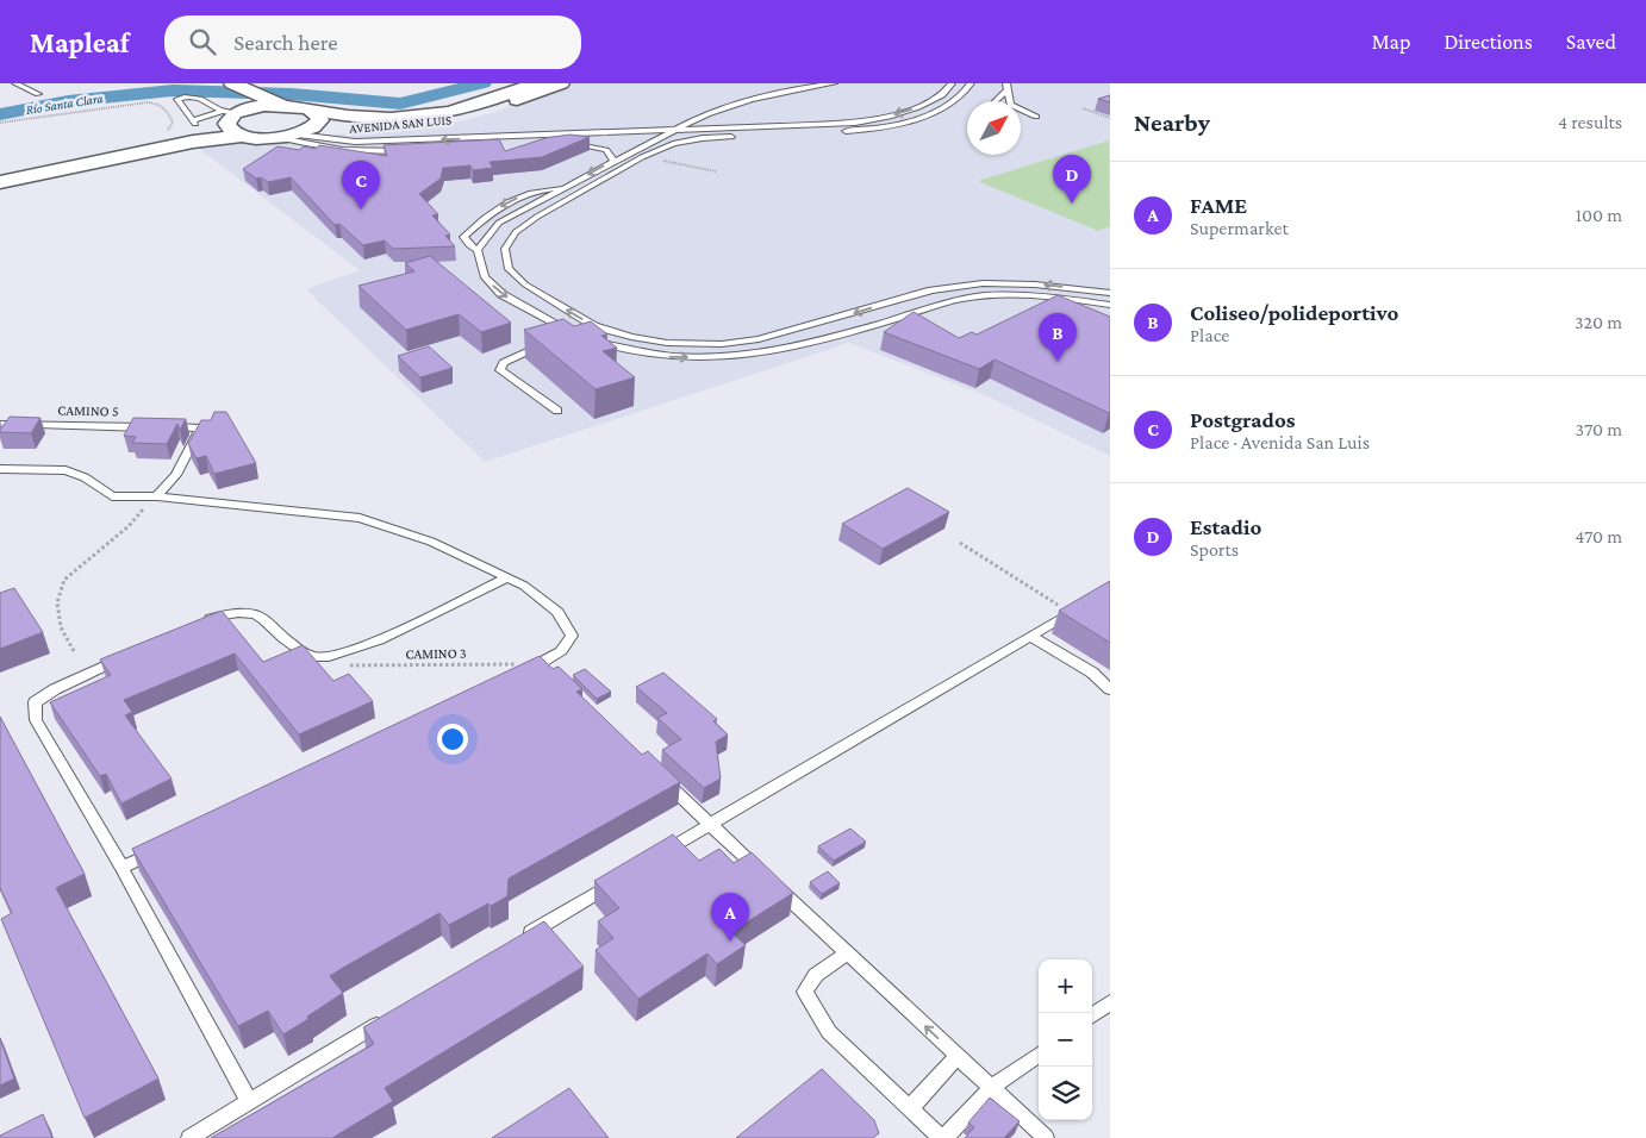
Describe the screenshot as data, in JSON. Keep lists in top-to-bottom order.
{
  "streets": {
    "street": ["AVENIDA SAN LUIS"],
    "lane": ["CAMINO 5"],
    "path": ["CAMINO 3"]
  },
  "water": ["Río Santa Clara"],
  "north": "top right",
  "page": {
    "header": "Mapleaf",
    "search": "Search here",
    "nav": ["Map", "Directions", "Saved"],
    "heading": ["Nearby", "4 results"],
    "pins": [
      "D",
      "C",
      "B",
      "A"
    ],
    "list": [
      {
        "mark": "A",
        "name": "FAME",
        "note": "Supermarket",
        "value": "100 m"
      },
      {
        "mark": "B",
        "name": "Coliseo/polideportivo",
        "note": "Place",
        "value": "320 m"
      },
      {
        "mark": "C",
        "name": "Postgrados",
        "note": "Place · Avenida San Luis",
        "value": "370 m"
      },
      {
        "mark": "D",
        "name": "Estadio",
        "note": "Sports",
        "value": "470 m"
      }
    ],
    "map_buttons": ["+", "−"]
  }
}
